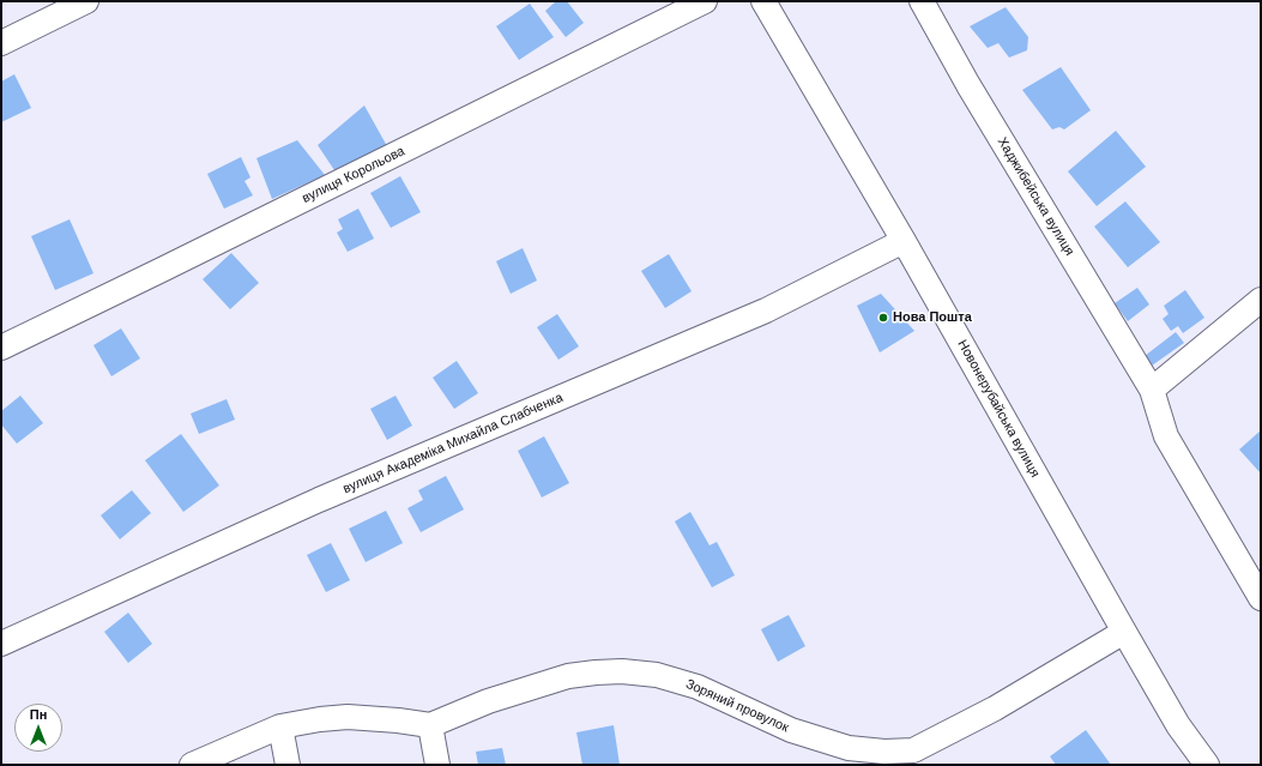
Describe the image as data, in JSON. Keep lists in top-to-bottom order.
{
  "streets": {
    "street": [
      "вулиця Корольова",
      "Хаджибейська вулиця",
      "Новонерубайська вулиця",
      "вулиця Академіка Михайла Слабченка",
      "Зоряний провулок"
    ]
  },
  "crossings": [
    ["Новонерубайська вулиця", "вулиця Академіка Михайла Слабченка"],
    ["Новонерубайська вулиця", "Зоряний провулок"]
  ],
  "places": ["Нова Пошта"],
  "north": "top"
}
